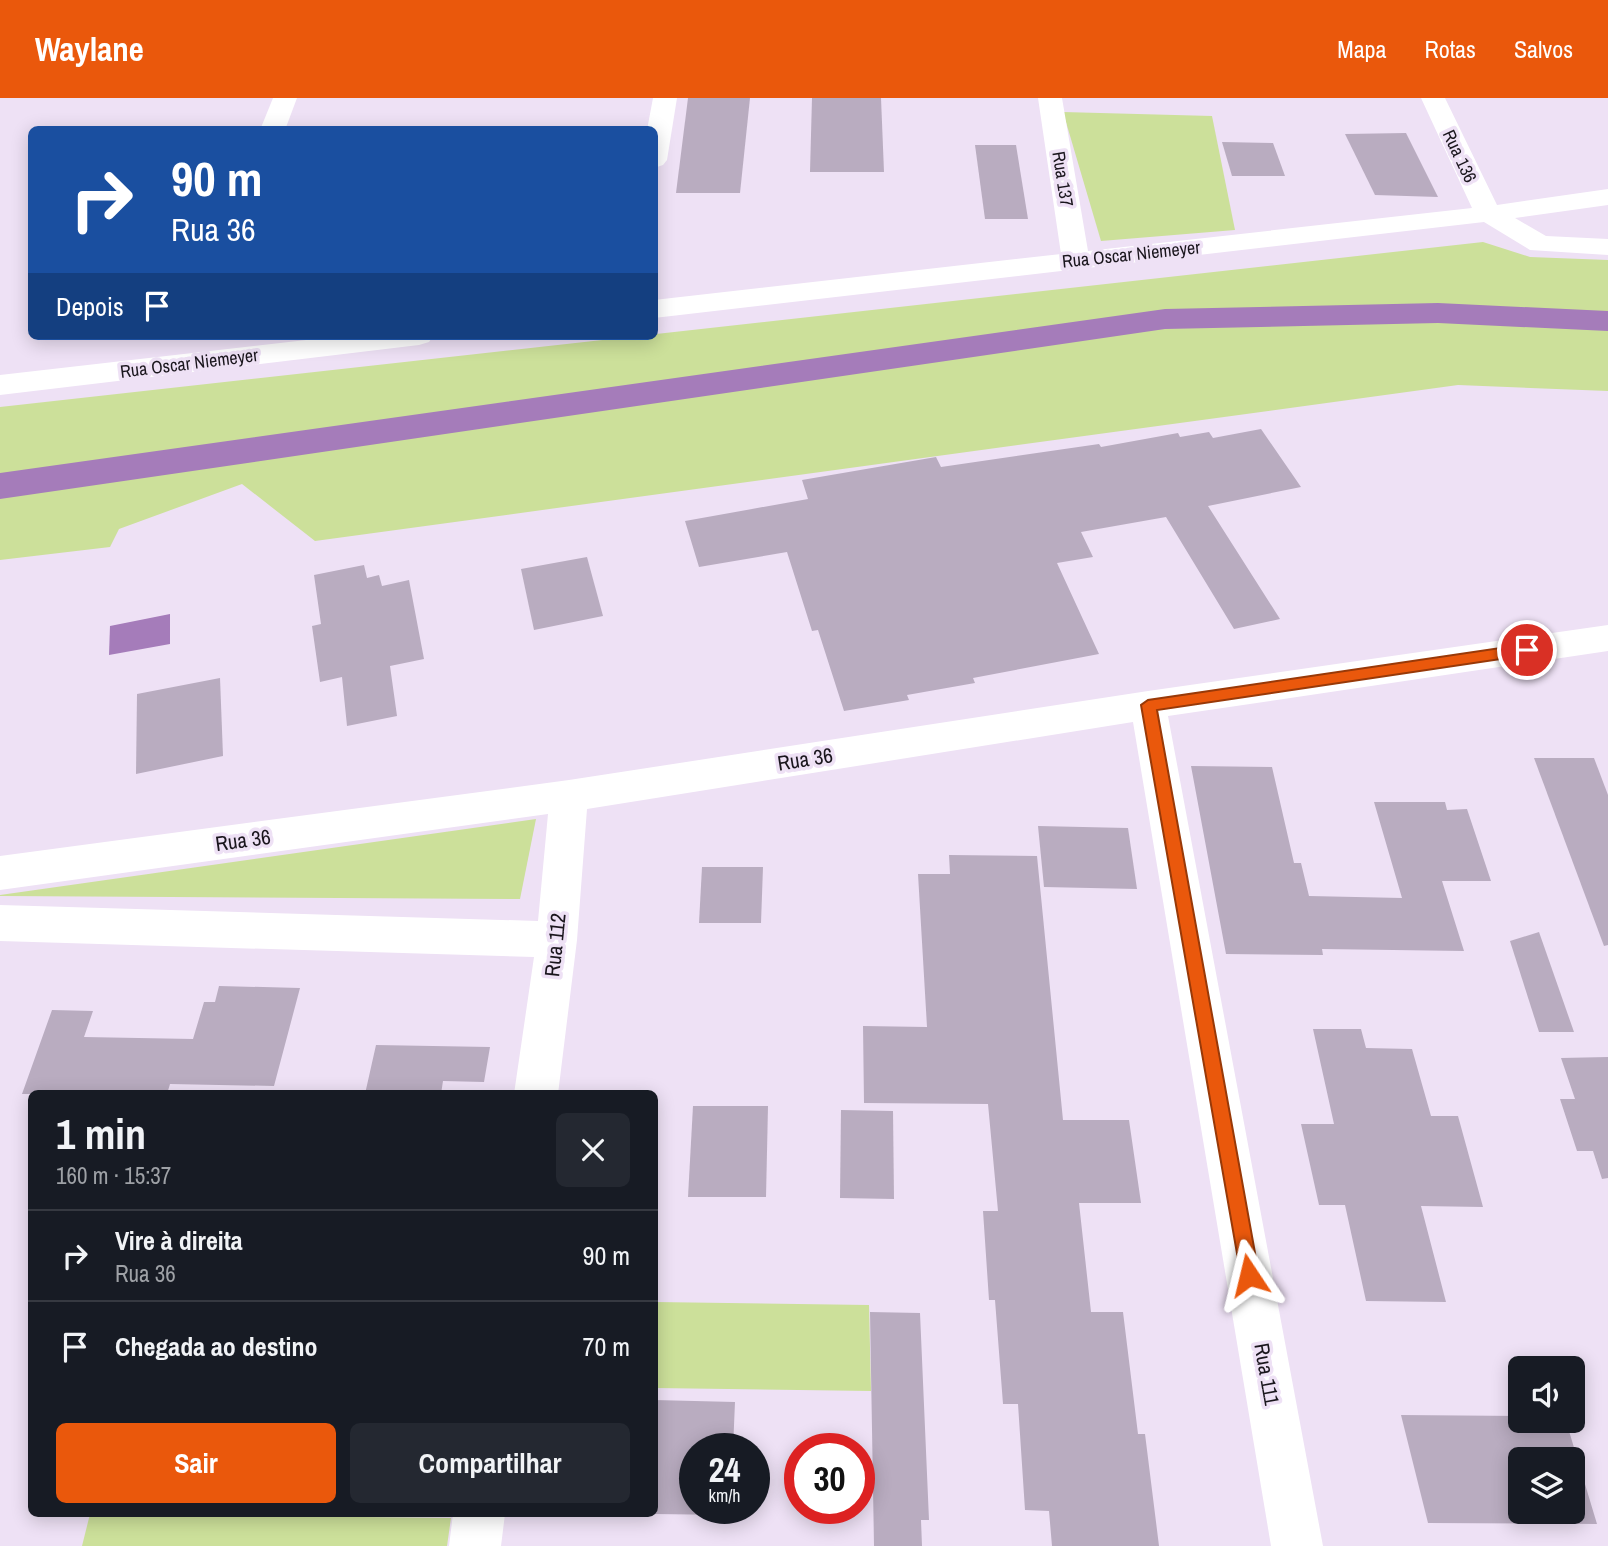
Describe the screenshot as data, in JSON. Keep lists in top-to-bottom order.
{
  "streets": {
    "street": [
      "Rua 136",
      "Rua 137",
      "Rua Oscar Niemeyer",
      "Rua 36",
      "Rua 112",
      "Rua 111"
    ]
  },
  "crossings": [
    ["Rua 136", "Rua Oscar Niemeyer"],
    ["Rua 137", "Rua Oscar Niemeyer"],
    ["Rua 36", "Rua 112"],
    ["Rua 36", "Rua 111"]
  ],
  "page": {
    "header": "Waylane",
    "nav": ["Mapa", "Rotas", "Salvos"],
    "turn": ["90 m", "Rua 36"],
    "then": "Depois",
    "heading": ["1 min", "160 m · 15:37"],
    "list": [
      {
        "name": "Vire à direita",
        "note": "Rua 36",
        "value": "90 m"
      },
      {
        "name": "Chegada ao destino",
        "value": "70 m"
      }
    ],
    "buttons": ["Sair", "Compartilhar"],
    "speed": "24 km/h",
    "limit": "30"
  }
}
